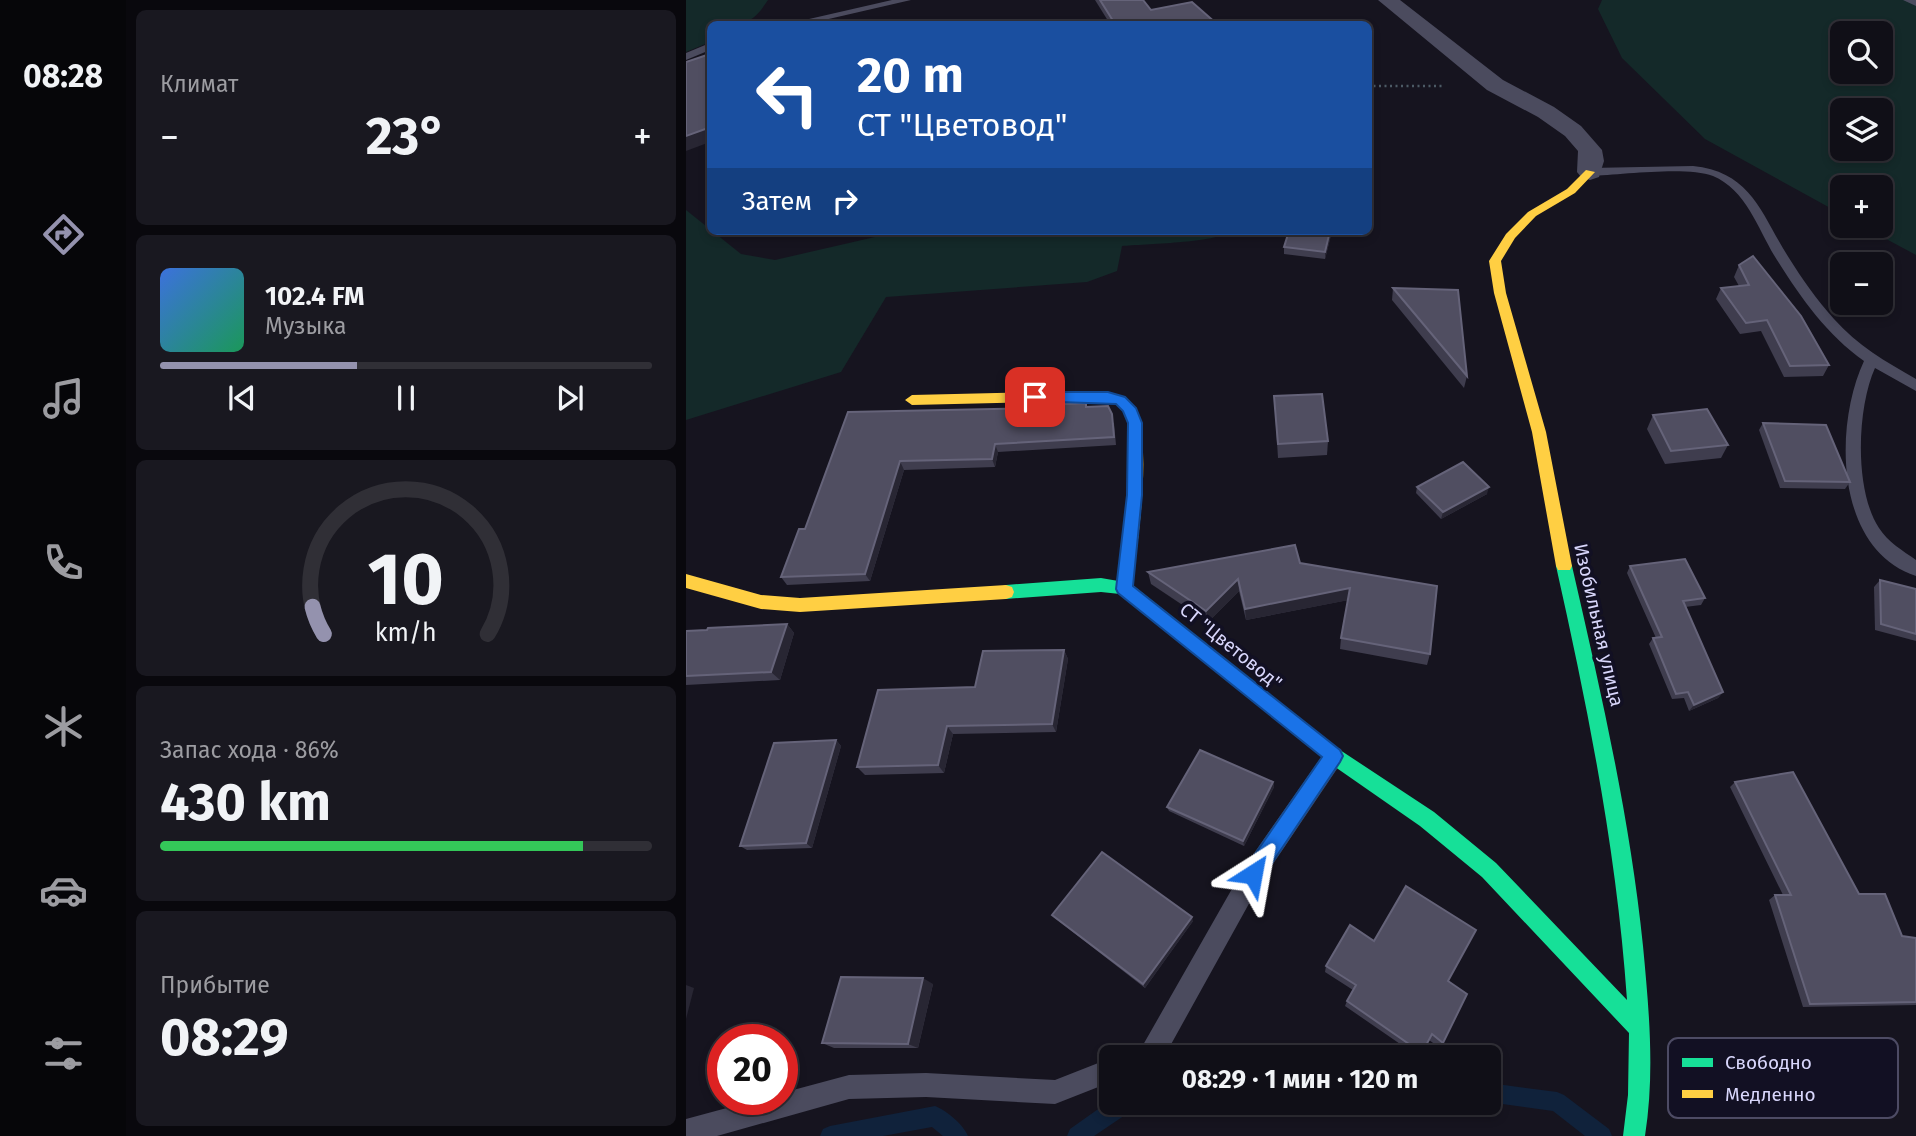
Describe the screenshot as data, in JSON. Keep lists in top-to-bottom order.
{
  "streets": {
    "street": ["Изобильная улица", "СТ \"Цветовод\""]
  },
  "crossings": [
    ["Изобильная улица", "СТ \"Цветовод\""]
  ],
  "legend": ["Свободно", "Медленно"],
  "page": {
    "tabs": "08:28",
    "tile": [
      "Климат",
      ["Запас хода · 86%", "430 km"],
      ["Прибытие", "08:29"]
    ],
    "map_buttons": ["+", "−"],
    "turn": ["20 m", "СТ \"Цветовод\""],
    "heat": ["−", "23°", "+"],
    "then": "Затем",
    "song": ["102.4 FM", "Музыка"],
    "limit": "20",
    "trip": "08:29 · 1 мин · 120 m",
    "gauge": ["10", "km/h"]
  }
}
